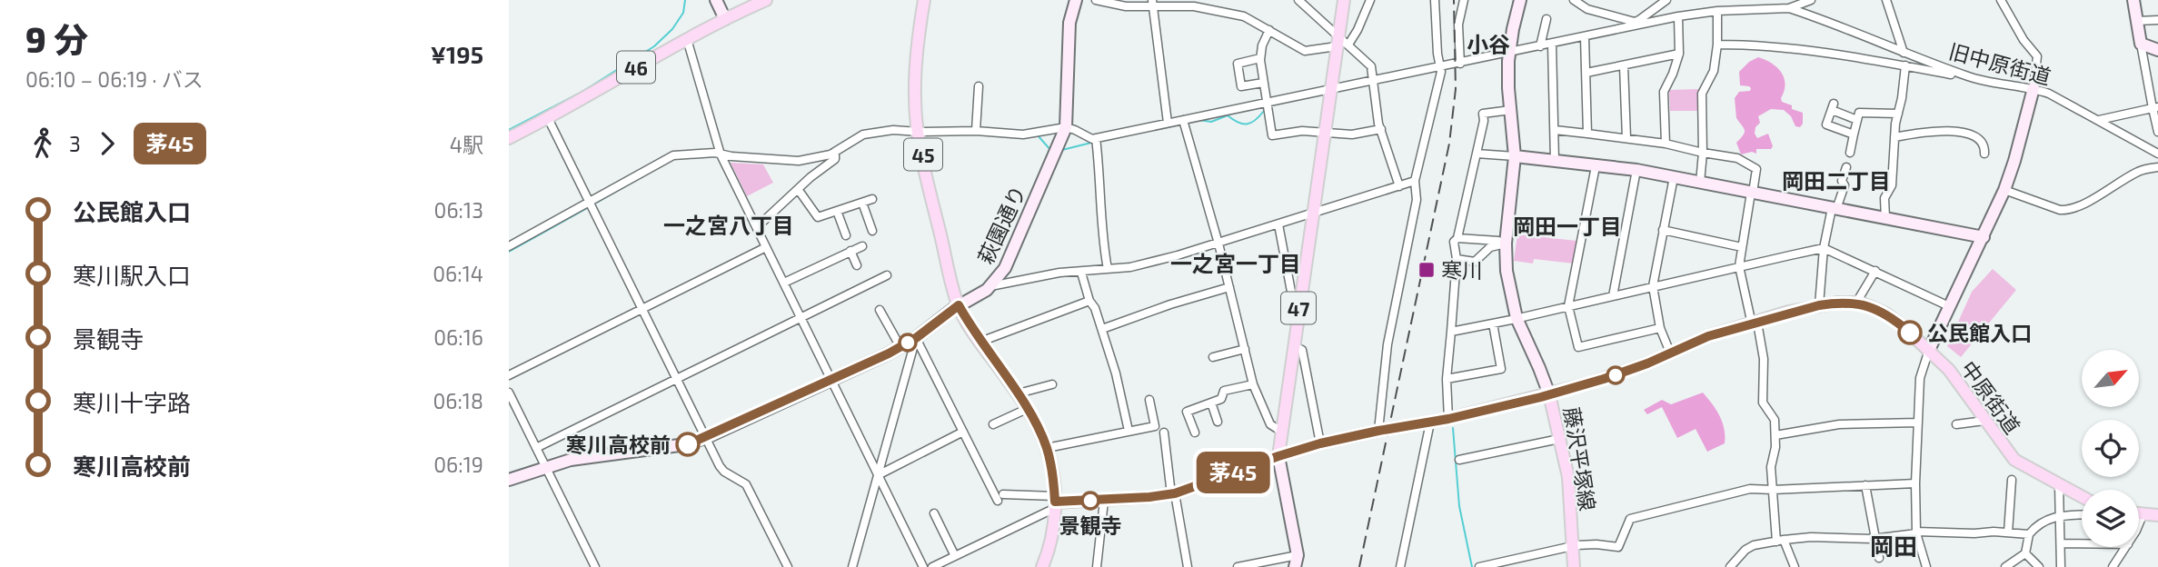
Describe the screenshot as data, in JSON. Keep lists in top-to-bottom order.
{
  "streets": {
    "main road": [
      "46",
      "45",
      "47",
      "中原街道",
      "藤沢平塚線"
    ],
    "street": ["旧中原街道", "萩園通り"]
  },
  "crossings": [
    ["45", "萩園通り"],
    ["45", "中原街道"],
    ["47", "中原街道"],
    ["中原街道", "藤沢平塚線"]
  ],
  "districts": [
    "小谷",
    "岡田二丁目",
    "一之宮八丁目",
    "岡田一丁目",
    "一之宮一丁目",
    "岡田"
  ],
  "places": {
    "transit": ["寒川"],
    "other": ["公民館入口", "寒川高校前", "景観寺"]
  },
  "lines": ["bus line 茅45"],
  "north": "top right",
  "page": {
    "heading": ["9 分", "06:10 – 06:19 · バス", "¥195"],
    "on_map": "茅45",
    "legs": ["3", "茅45", "4駅"],
    "list": [
      {
        "name": "公民館入口",
        "value": "06:13"
      },
      {
        "name": "寒川駅入口",
        "value": "06:14"
      },
      {
        "name": "景観寺",
        "value": "06:16"
      },
      {
        "name": "寒川十字路",
        "value": "06:18"
      },
      {
        "name": "寒川高校前",
        "value": "06:19"
      }
    ]
  }
}
